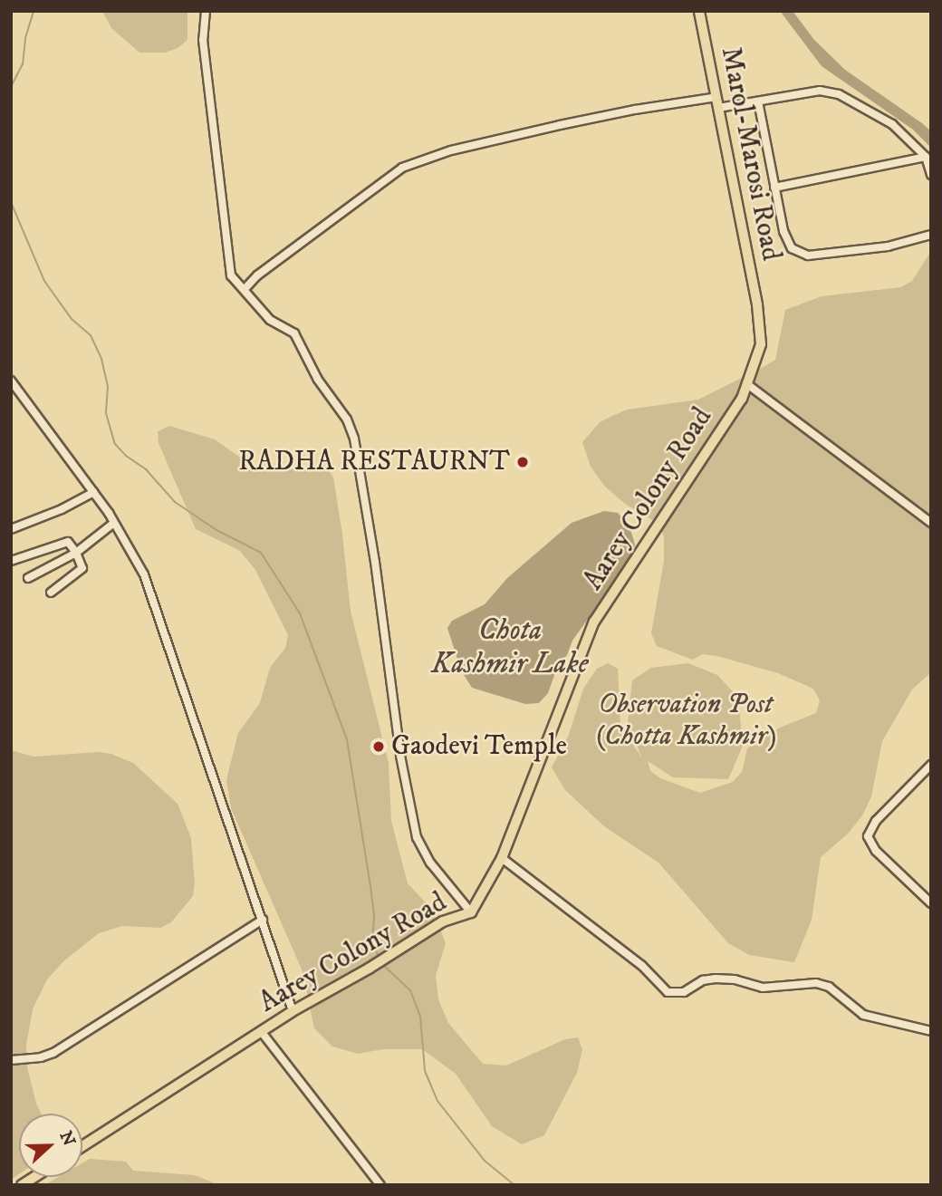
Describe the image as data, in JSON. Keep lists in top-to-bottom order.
{
  "streets": {
    "main road": ["Marol-Marosi Road", "Aarey Colony Road"]
  },
  "crossings": [
    ["Marol-Marosi Road", "Aarey Colony Road"]
  ],
  "water": ["Chota Kashmir Lake"],
  "parks": ["Observation Post (Chotta Kashmir)"],
  "places": ["RADHA RESTAURNT", "Gaodevi Temple"],
  "north": "right"
}
